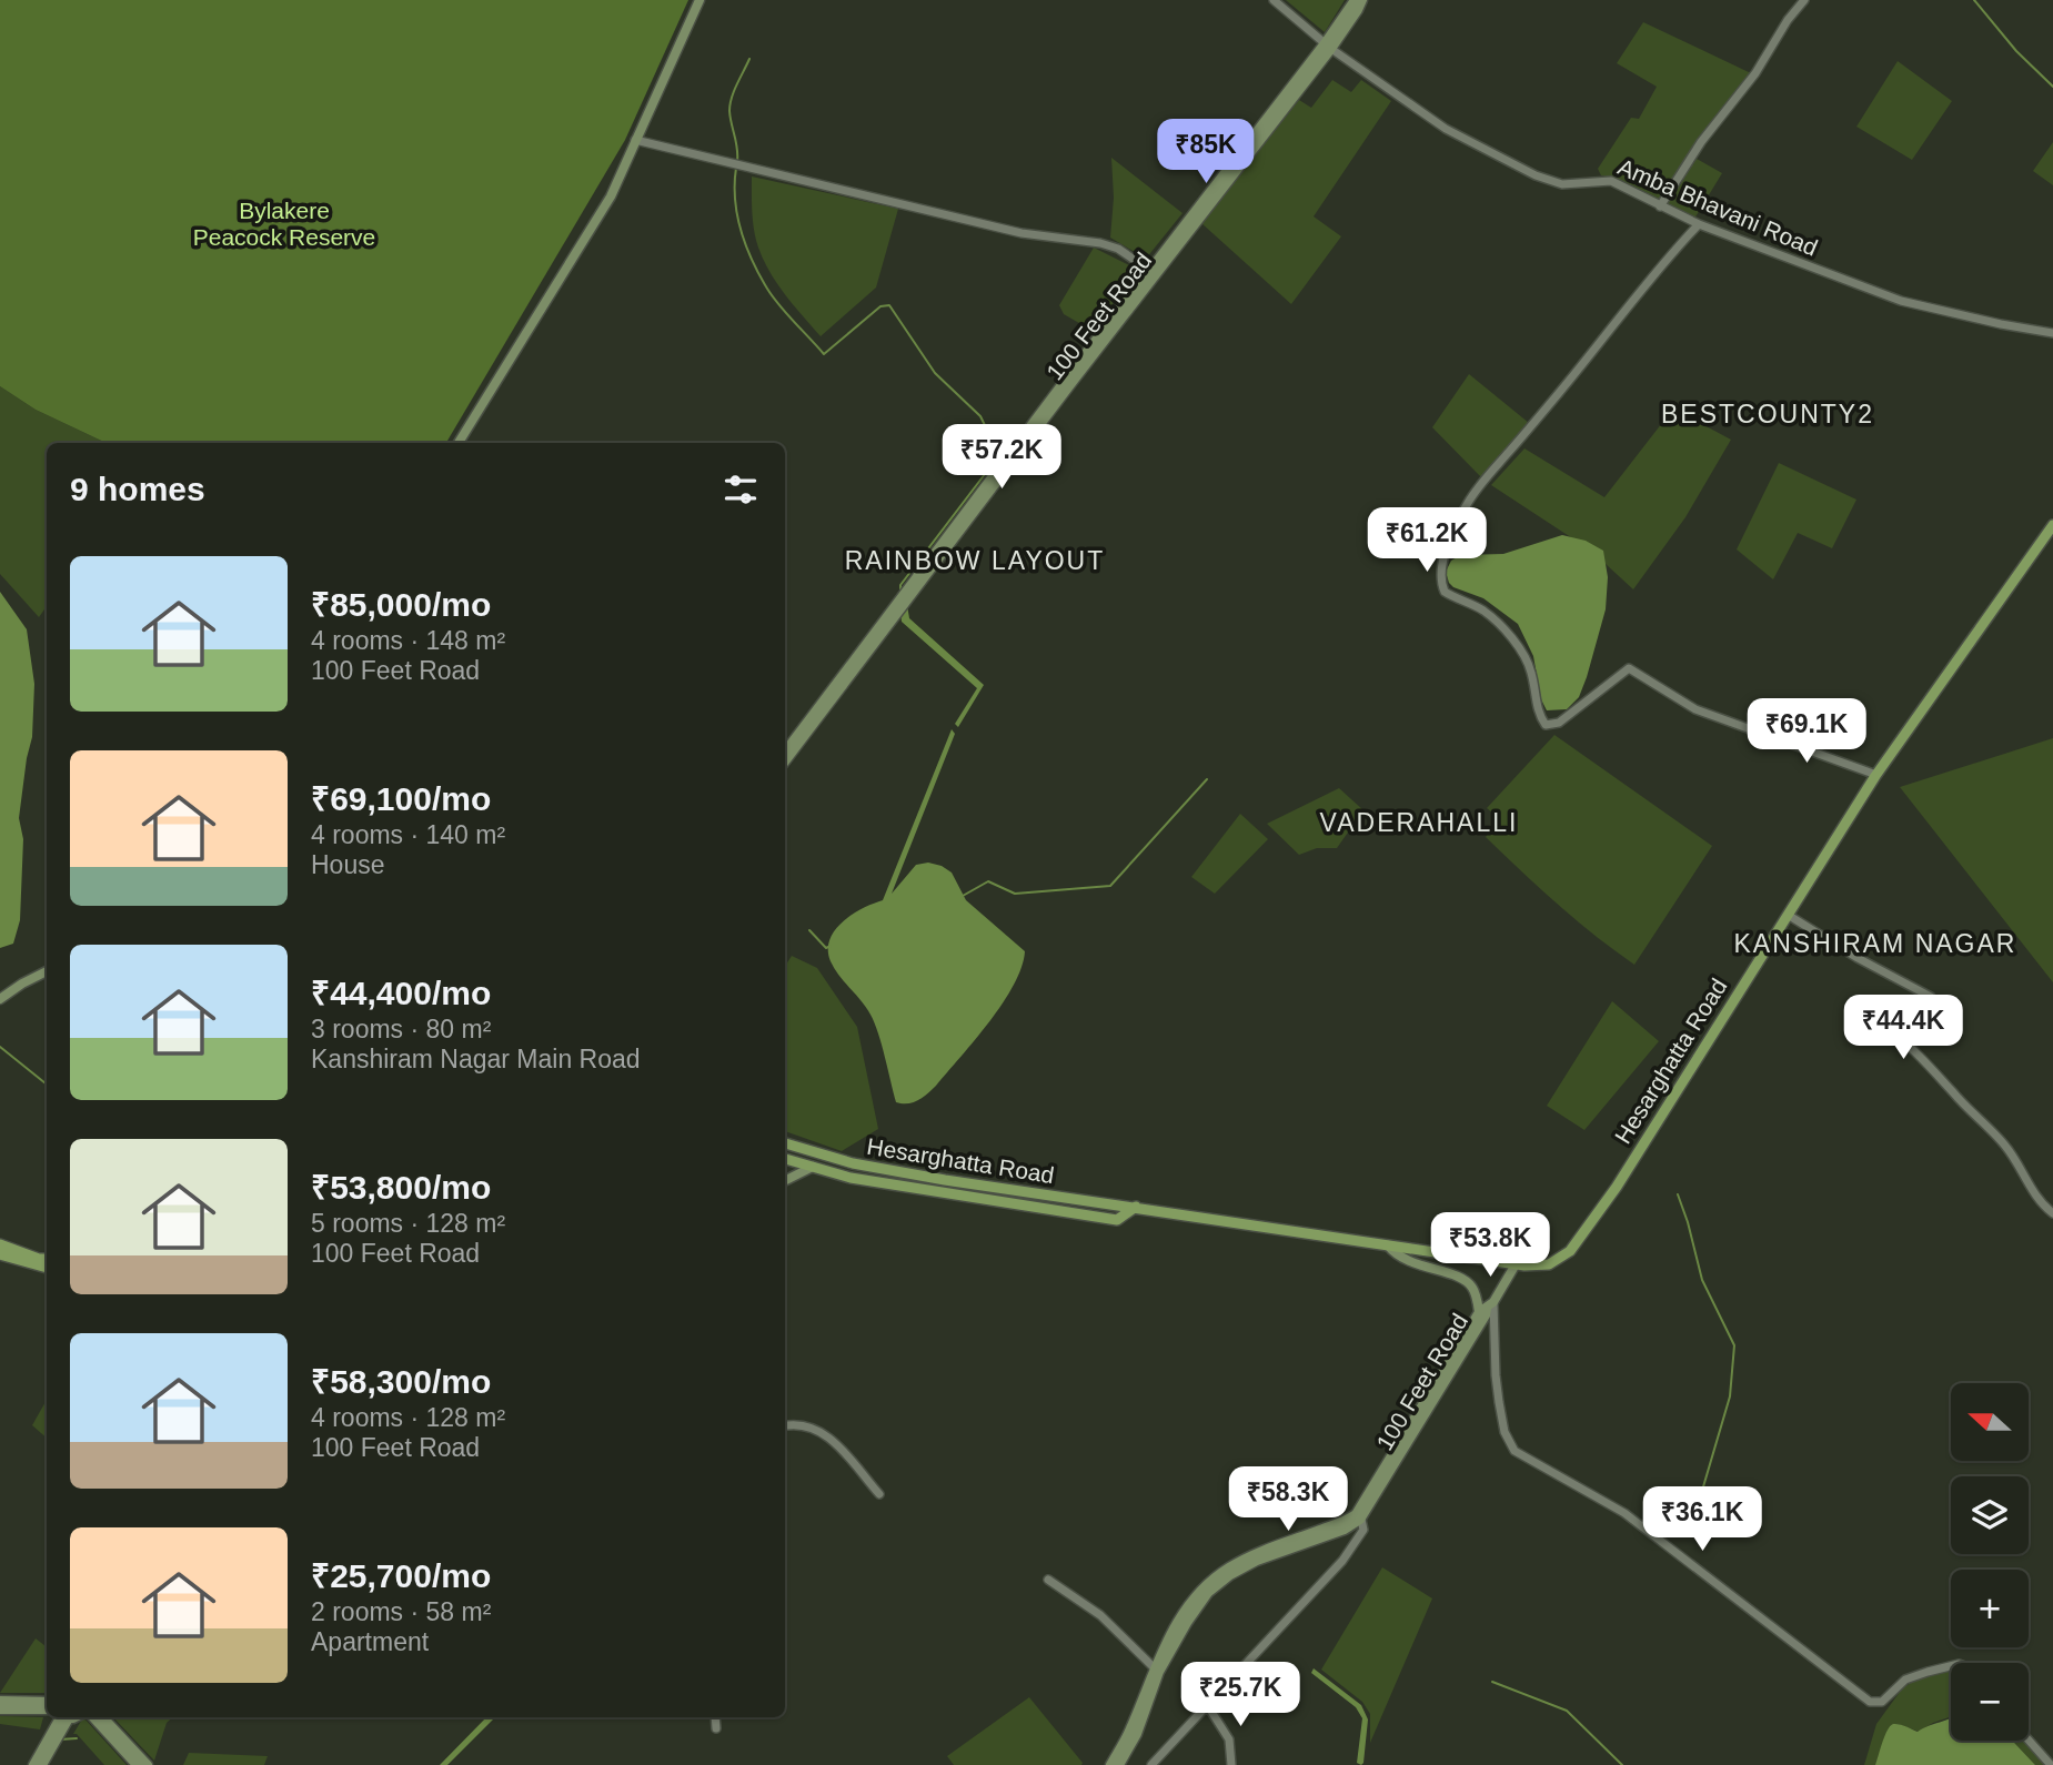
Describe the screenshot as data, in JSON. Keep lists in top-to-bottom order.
{
  "streets": {
    "main road": ["100 Feet Road", "Hesarghatta Road"],
    "street": ["Amba Bhavani Road"]
  },
  "crossings": [
    ["Amba Bhavani Road", "100 Feet Road"],
    ["100 Feet Road", "Hesarghatta Road"]
  ],
  "districts": [
    "BESTCOUNTY2",
    "RAINBOW LAYOUT",
    "VADERAHALLI",
    "KANSHIRAM NAGAR"
  ],
  "parks": ["Bylakere Peacock Reserve"],
  "north": "left",
  "page": {
    "price": [
      "₹85K",
      "₹57.2K",
      "₹61.2K",
      "₹69.1K",
      "₹44.4K",
      "₹53.8K",
      "₹58.3K",
      "₹36.1K",
      "₹25.7K"
    ],
    "heading": "9 homes",
    "list": [
      {
        "name": "₹85,000/mo",
        "note": "4 rooms · 148 m² · 100 Feet Road"
      },
      {
        "name": "₹69,100/mo",
        "note": "4 rooms · 140 m² · House"
      },
      {
        "name": "₹44,400/mo",
        "note": "3 rooms · 80 m² · Kanshiram Nagar Main Road"
      },
      {
        "name": "₹53,800/mo",
        "note": "5 rooms · 128 m² · 100 Feet Road"
      },
      {
        "name": "₹58,300/mo",
        "note": "4 rooms · 128 m² · 100 Feet Road"
      },
      {
        "name": "₹25,700/mo",
        "note": "2 rooms · 58 m² · Apartment"
      }
    ],
    "map_buttons": ["+", "−"]
  }
}
